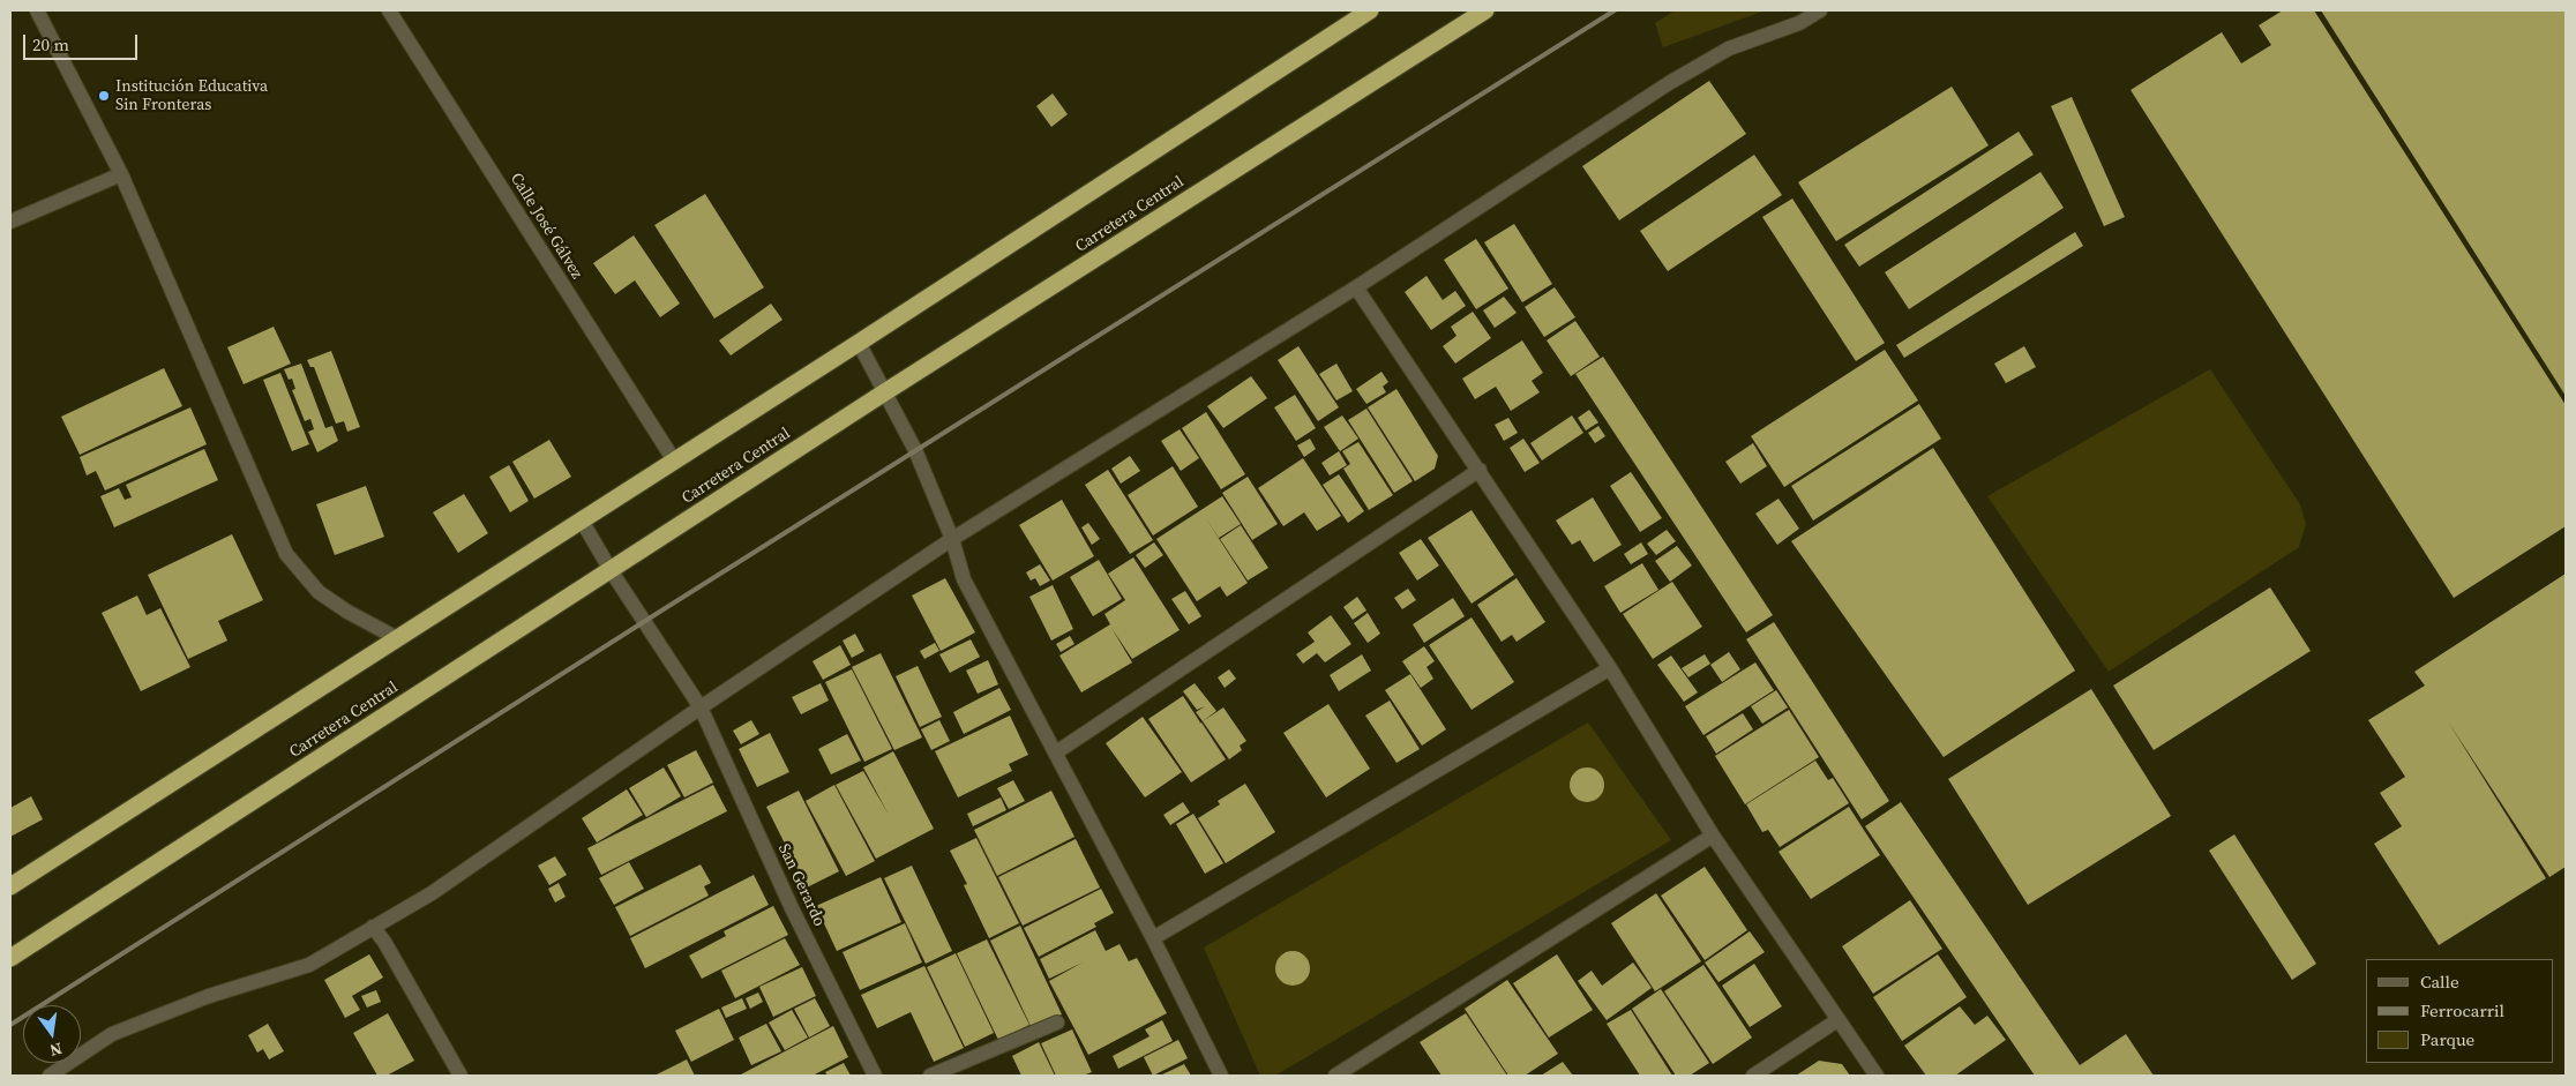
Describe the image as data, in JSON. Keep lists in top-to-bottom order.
{
  "streets": {
    "highway": ["Carretera Central"],
    "street": ["Calle José Gálvez", "San Gerardo"]
  },
  "crossings": [
    ["Carretera Central", "San Gerardo"]
  ],
  "places": ["Institución Educativa Sin Fronteras"],
  "legend": ["Calle", "Ferrocarril", "Parque"],
  "scale_bar": "20 m",
  "north": "bottom"
}
